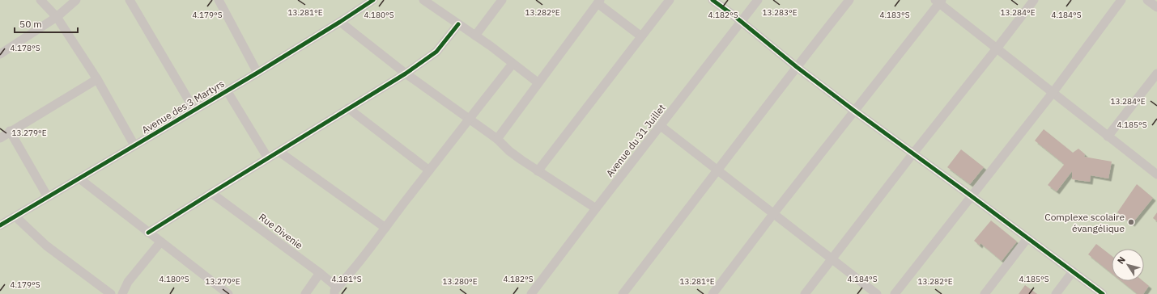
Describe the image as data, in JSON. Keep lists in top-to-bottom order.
{
  "streets": {
    "street": ["Avenue des 3 Martyrs", "Avenue du 31 Juillet", "Rue Divenie"]
  },
  "places": ["Complexe scolaire évangélique"],
  "scale_bar": "50 m",
  "north": "top left",
  "coordinates": [
    "13.284°E",
    "13.281°E",
    "13.282°E",
    "13.283°E",
    "4.179°S",
    "4.180°S",
    "4.182°S",
    "4.183°S",
    "4.184°S",
    "4.178°S",
    "4.185°S",
    "13.279°E",
    "4.181°S",
    "13.280°E"
  ]
}
